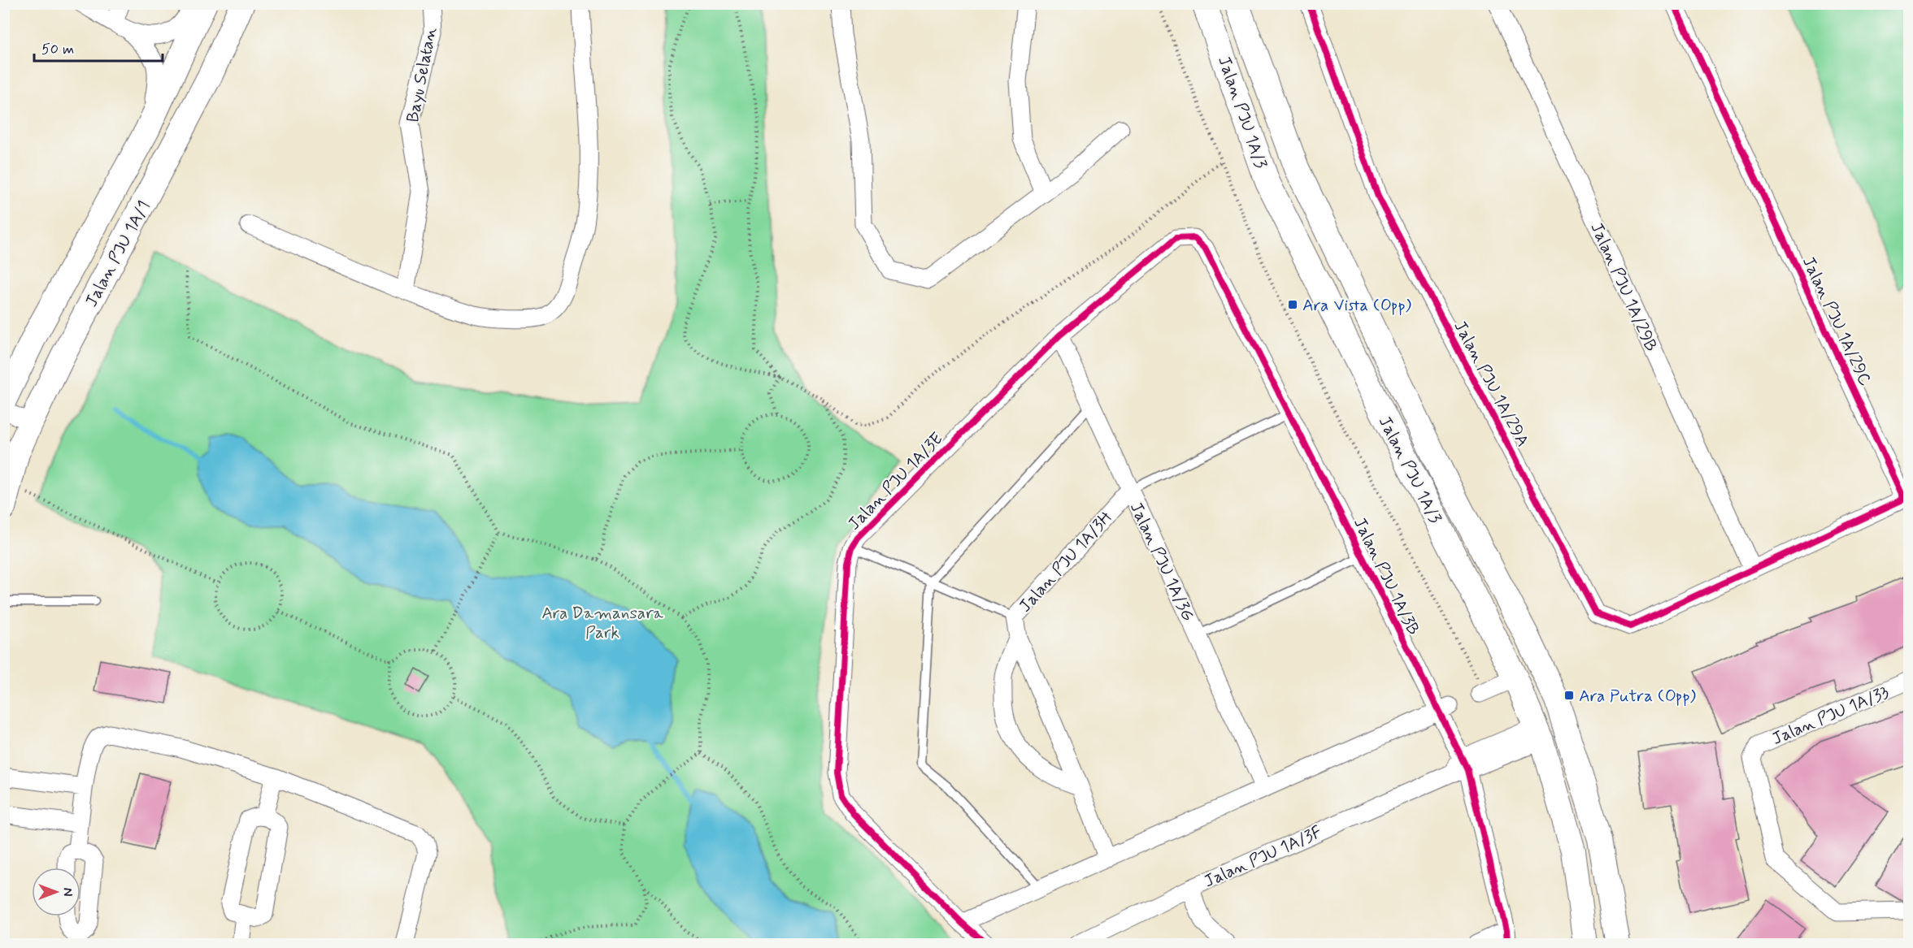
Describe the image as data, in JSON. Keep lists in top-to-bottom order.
{
  "streets": {
    "street": [
      "Bayu Selatan",
      "Jalan PJU 1A/3",
      "Jalan PJU 1A/1",
      "Jalan PJU 1A/29B",
      "Jalan PJU 1A/29C",
      "Jalan PJU 1A/29A",
      "Jalan PJU 1A/3E",
      "Jalan PJU 1A/3H",
      "Jalan PJU 1A/3G",
      "Jalan PJU 1A/3B",
      "Jalan PJU 1A/33",
      "Jalan PJU 1A/3F"
    ]
  },
  "crossings": [
    ["Jalan PJU 1A/3", "Jalan PJU 1A/3F"],
    ["Jalan PJU 1A/29B", "Jalan PJU 1A/29C"],
    ["Jalan PJU 1A/29B", "Jalan PJU 1A/29A"],
    ["Jalan PJU 1A/29C", "Jalan PJU 1A/29A"],
    ["Jalan PJU 1A/3E", "Jalan PJU 1A/3G"],
    ["Jalan PJU 1A/3E", "Jalan PJU 1A/3B"],
    ["Jalan PJU 1A/3H", "Jalan PJU 1A/3G"],
    ["Jalan PJU 1A/3B", "Jalan PJU 1A/3F"]
  ],
  "parks": ["Ara Damansara Park"],
  "places": {
    "transit": ["Ara Vista (Opp)", "Ara Putra (Opp)"]
  },
  "scale_bar": "50 m",
  "north": "right"
}
